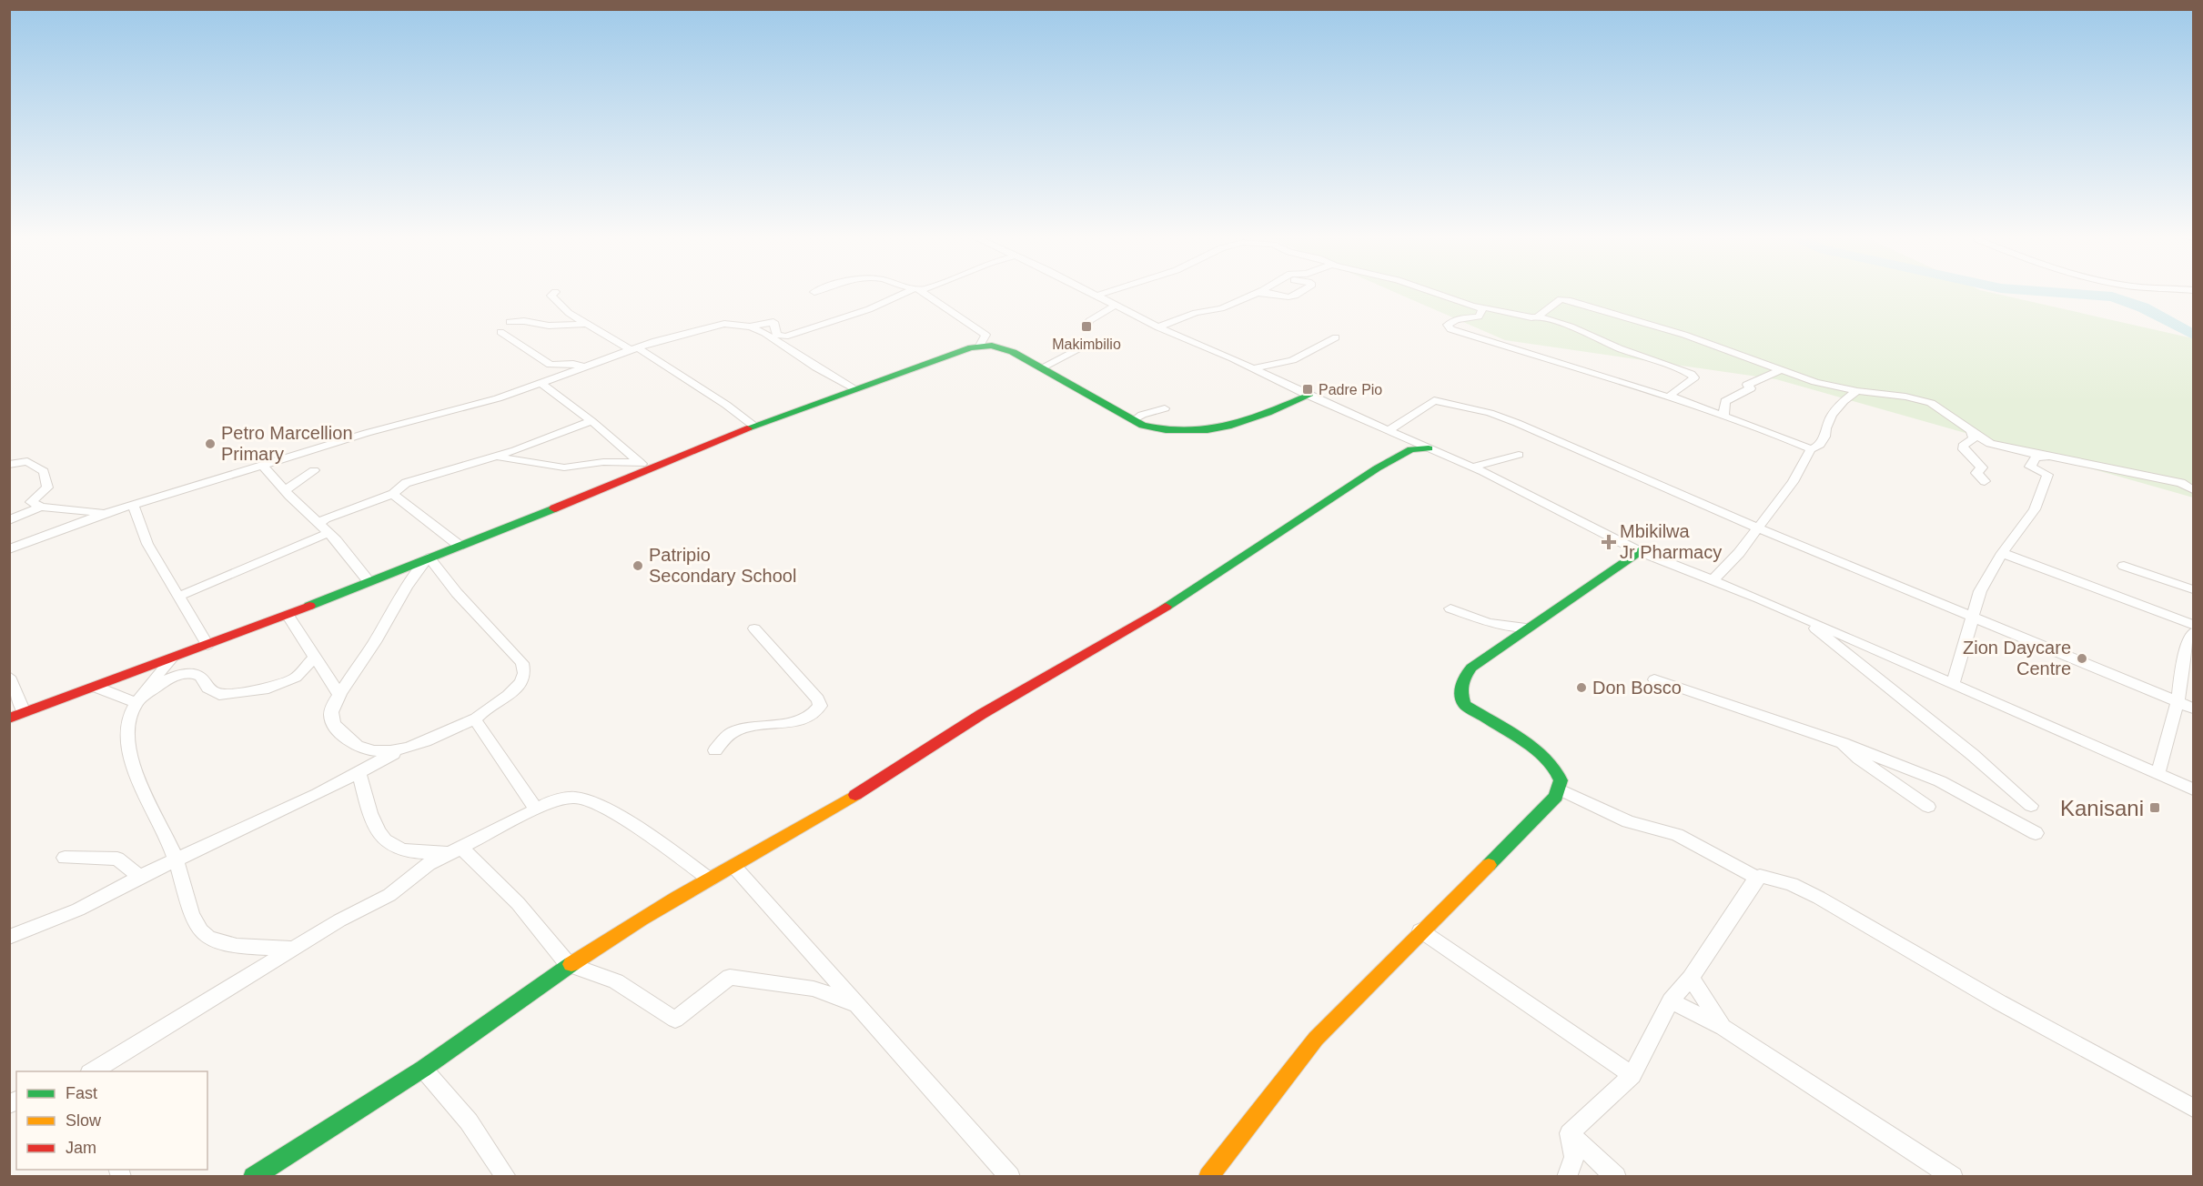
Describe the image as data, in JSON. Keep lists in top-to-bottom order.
{
  "places": {
    "transit": ["Makimbilio", "Padre Pio", "Kanisani"],
    "other": [
      "Petro Marcellion Primary",
      "Patripio Secondary School",
      "Zion Daycare Centre",
      "Don Bosco"
    ],
    "health": ["Mbikilwa Jr Pharmacy"]
  },
  "legend": ["Fast", "Slow", "Jam"]
}
